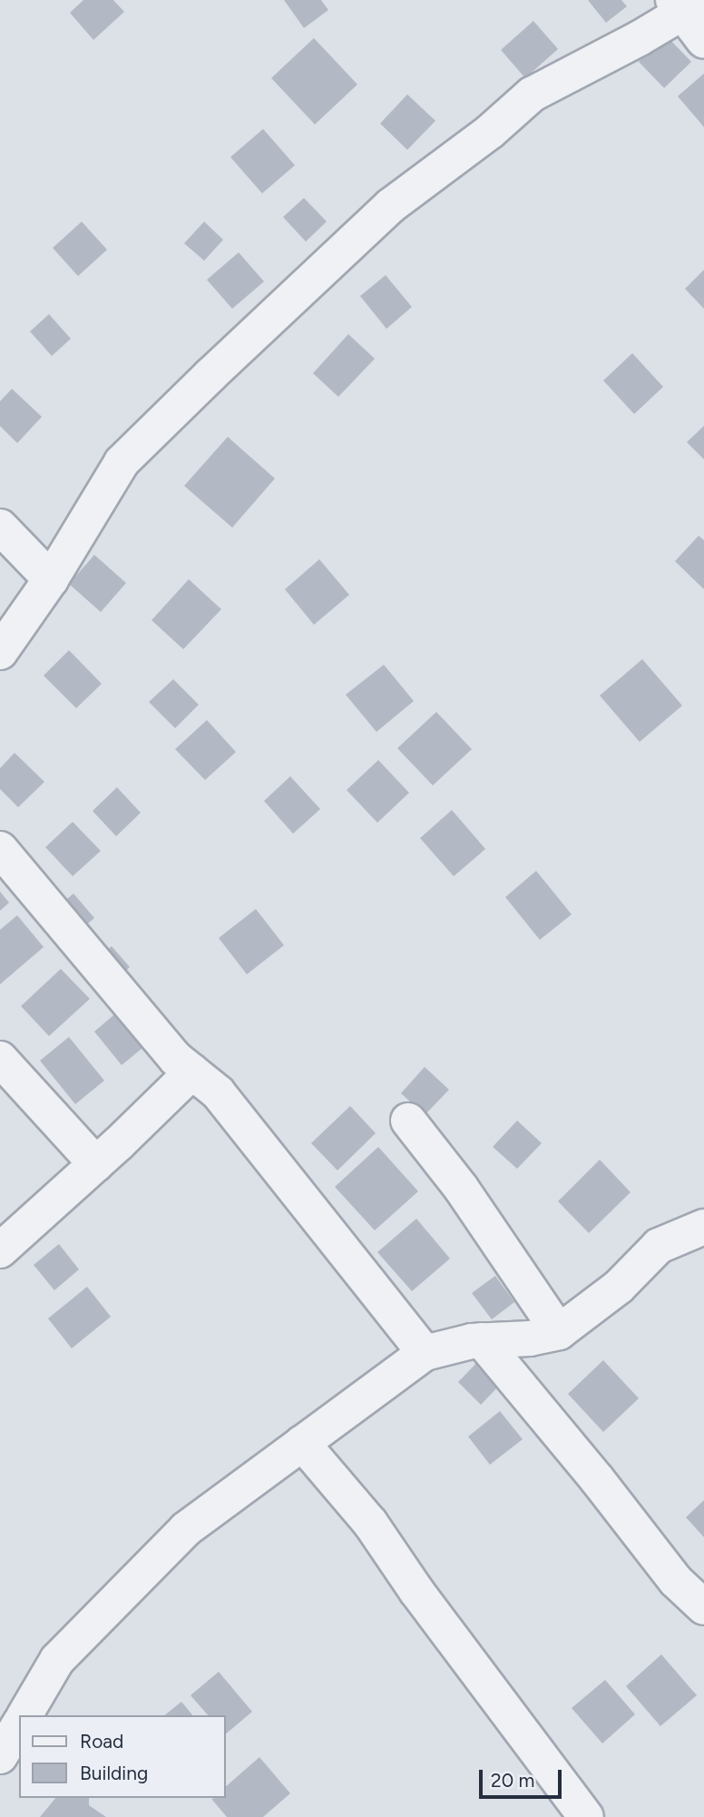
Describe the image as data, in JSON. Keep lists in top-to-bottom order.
{
  "legend": ["Road", "Building"],
  "scale_bar": "20 m"
}
